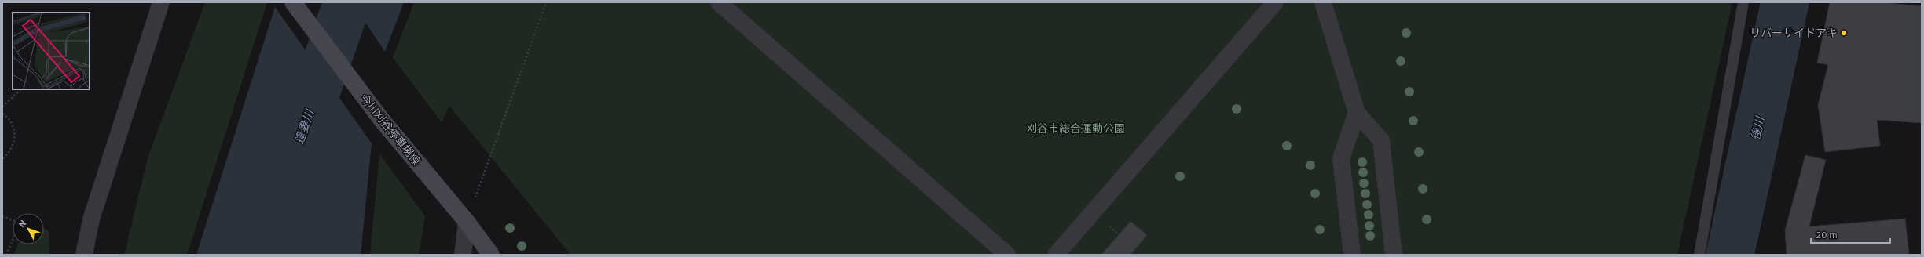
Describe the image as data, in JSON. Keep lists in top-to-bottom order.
{
  "streets": {
    "main road": ["今川刈谷停車場線"]
  },
  "water": ["逢妻川", "後川"],
  "parks": ["刈谷市総合運動公園"],
  "places": ["リバーサイドアキ"],
  "scale_bar": "20 m",
  "north": "top left"
}
